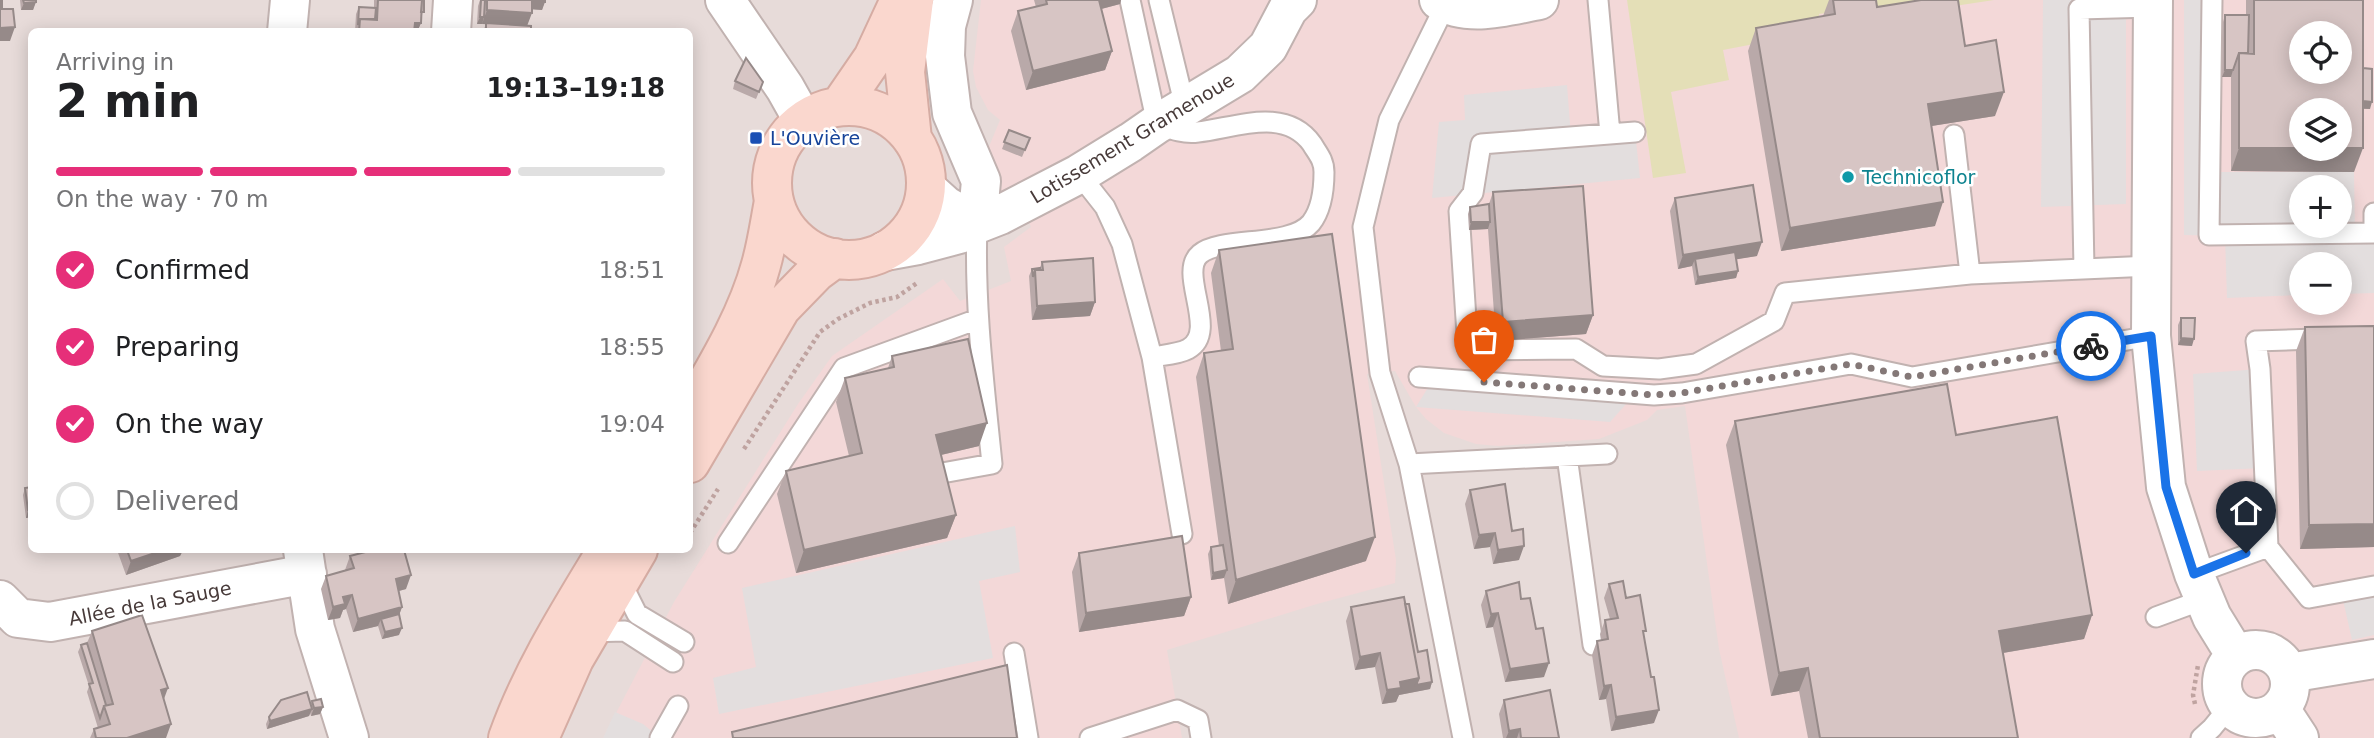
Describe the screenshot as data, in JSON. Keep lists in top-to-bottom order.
{
  "streets": {
    "street": ["Lotissement Gramenoue", "Allée de la Sauge"]
  },
  "places": {
    "transit": ["L'Ouvière"],
    "other": ["Technicoflor"]
  },
  "page": {
    "map_buttons": ["+", "−"],
    "heading": ["2 min", "Arriving in", "19:13–19:18"],
    "bar": "On the way · 70 m",
    "list": [
      ["Confirmed", "18:51"],
      ["Preparing", "18:55"],
      ["On the way", "19:04"],
      "Delivered"
    ]
  }
}
